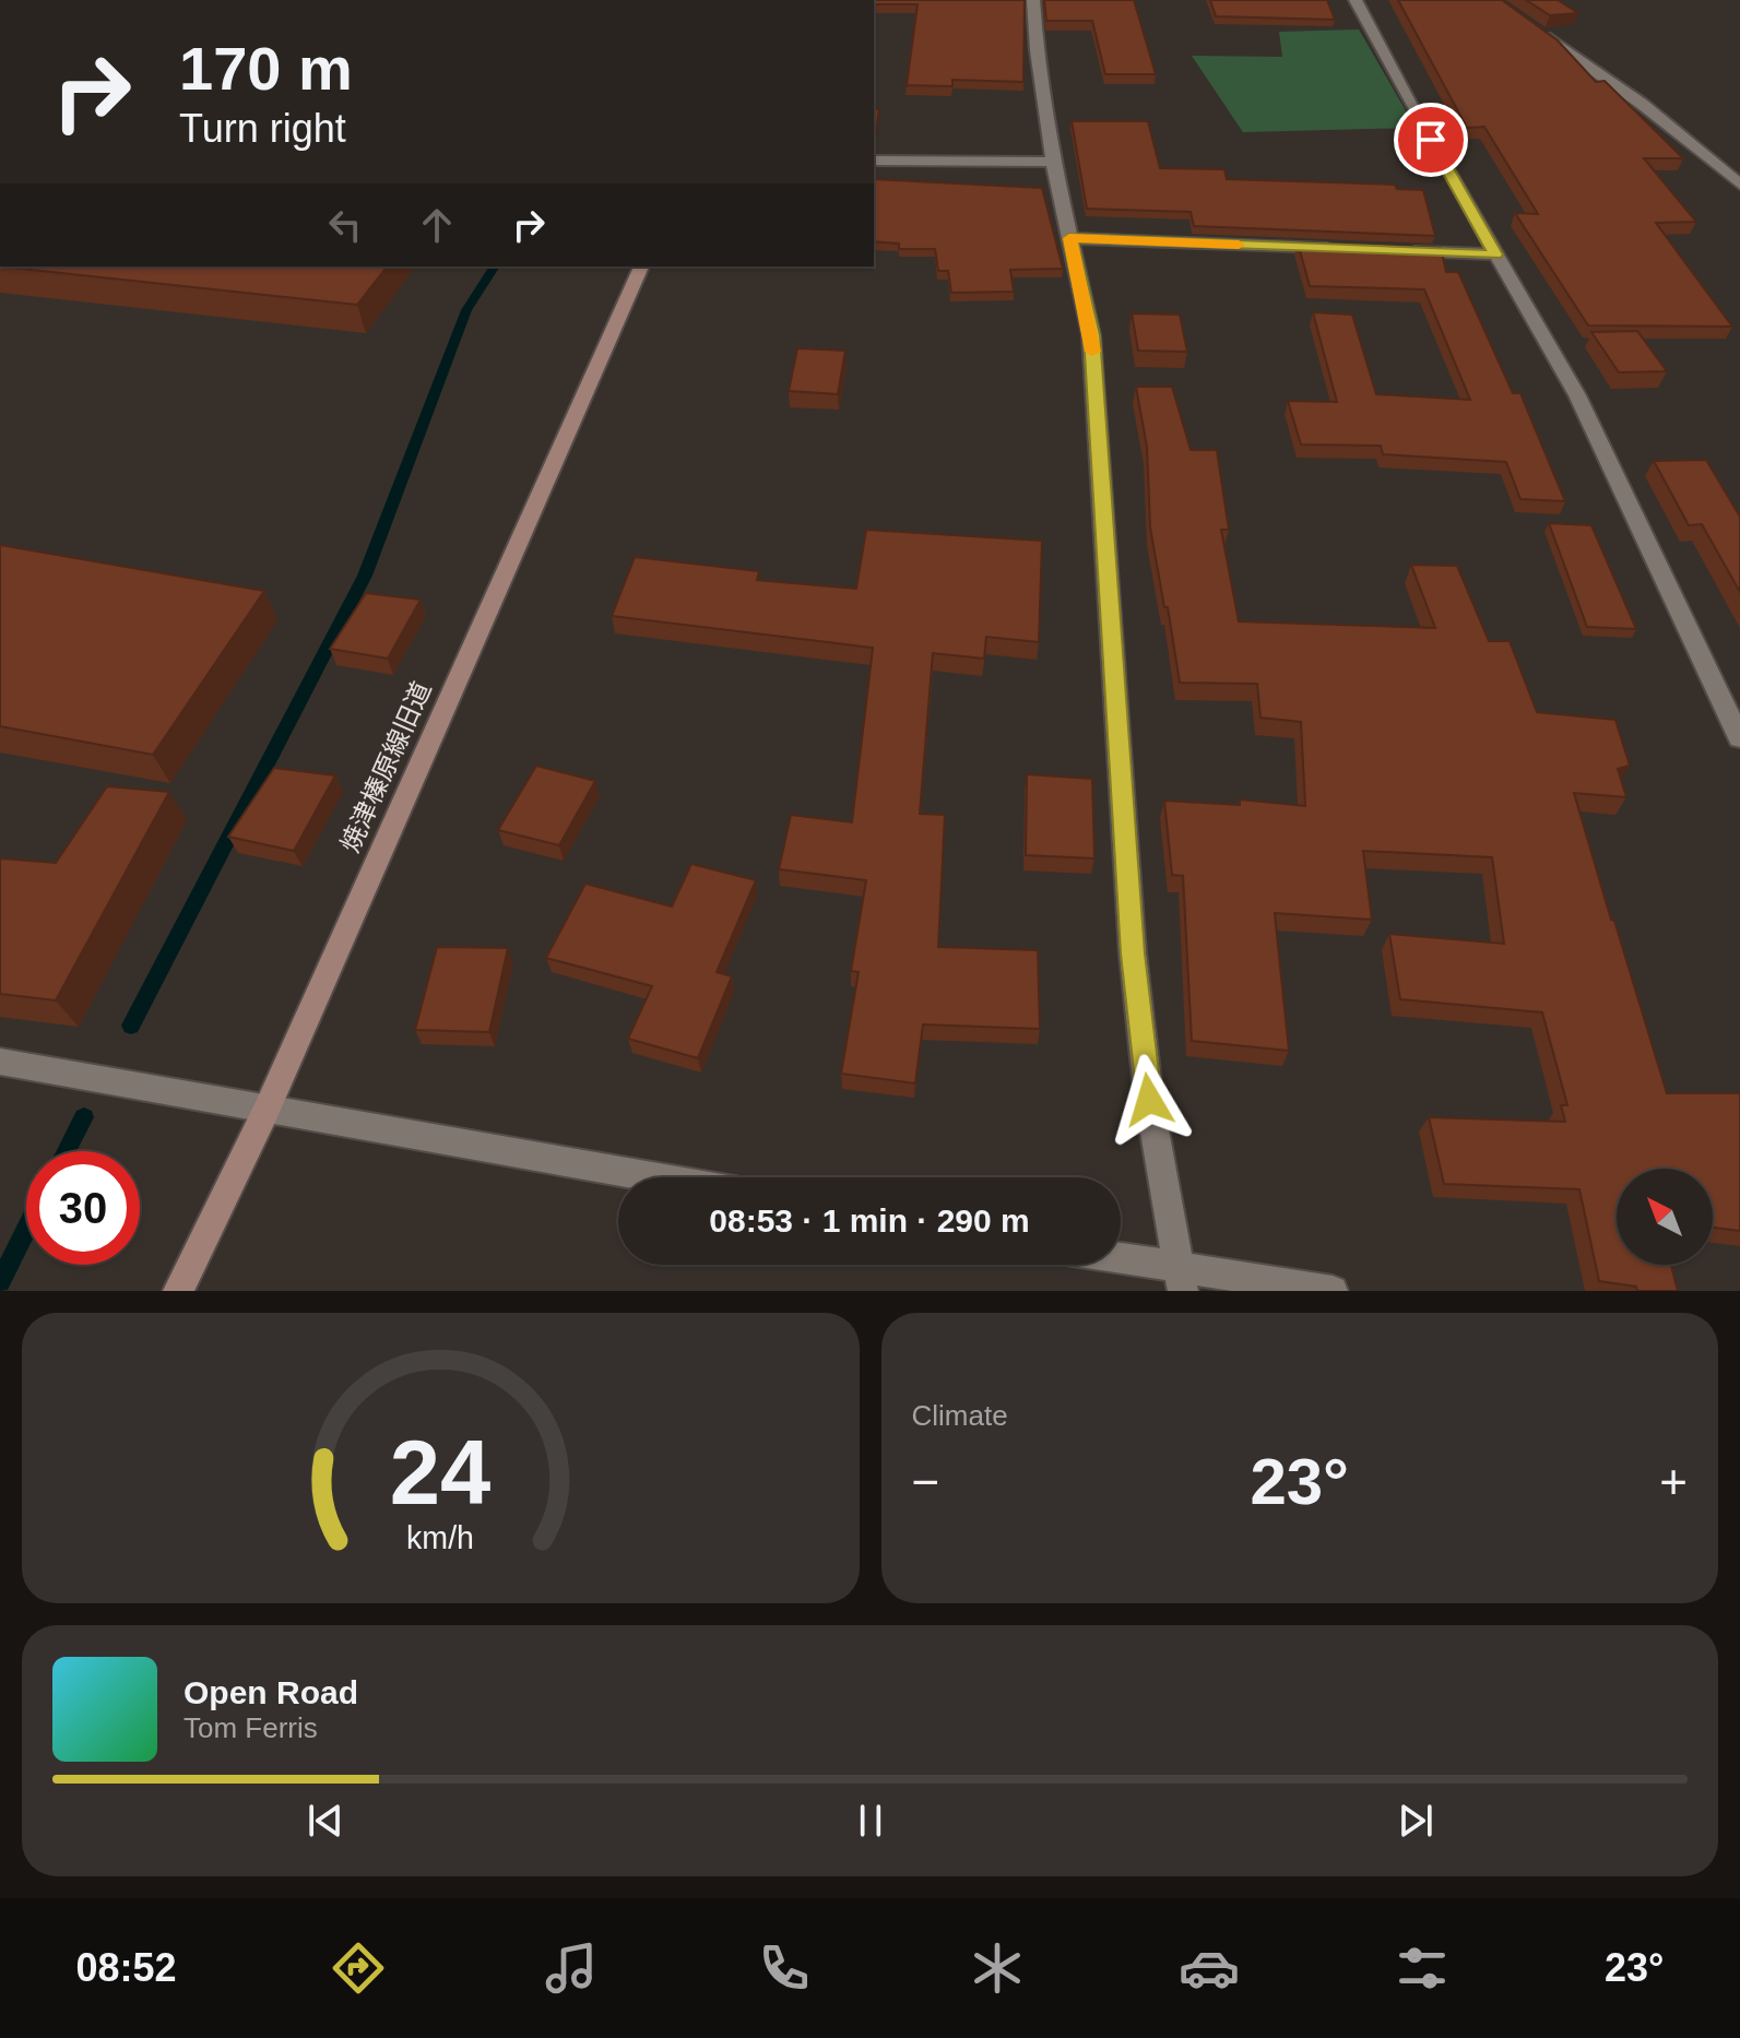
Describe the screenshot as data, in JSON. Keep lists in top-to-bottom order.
{
  "streets": {
    "street": ["焼津榛原線旧道"]
  },
  "north": "top left",
  "page": {
    "turn": ["170 m", "Turn right"],
    "limit": "30",
    "trip": "08:53 · 1 min · 290 m",
    "tile": "Climate",
    "heat": ["−", "23°", "+"],
    "song": ["Open Road", "Tom Ferris"],
    "tabs": ["08:52", "23°"],
    "gauge": ["24", "km/h"]
  }
}
